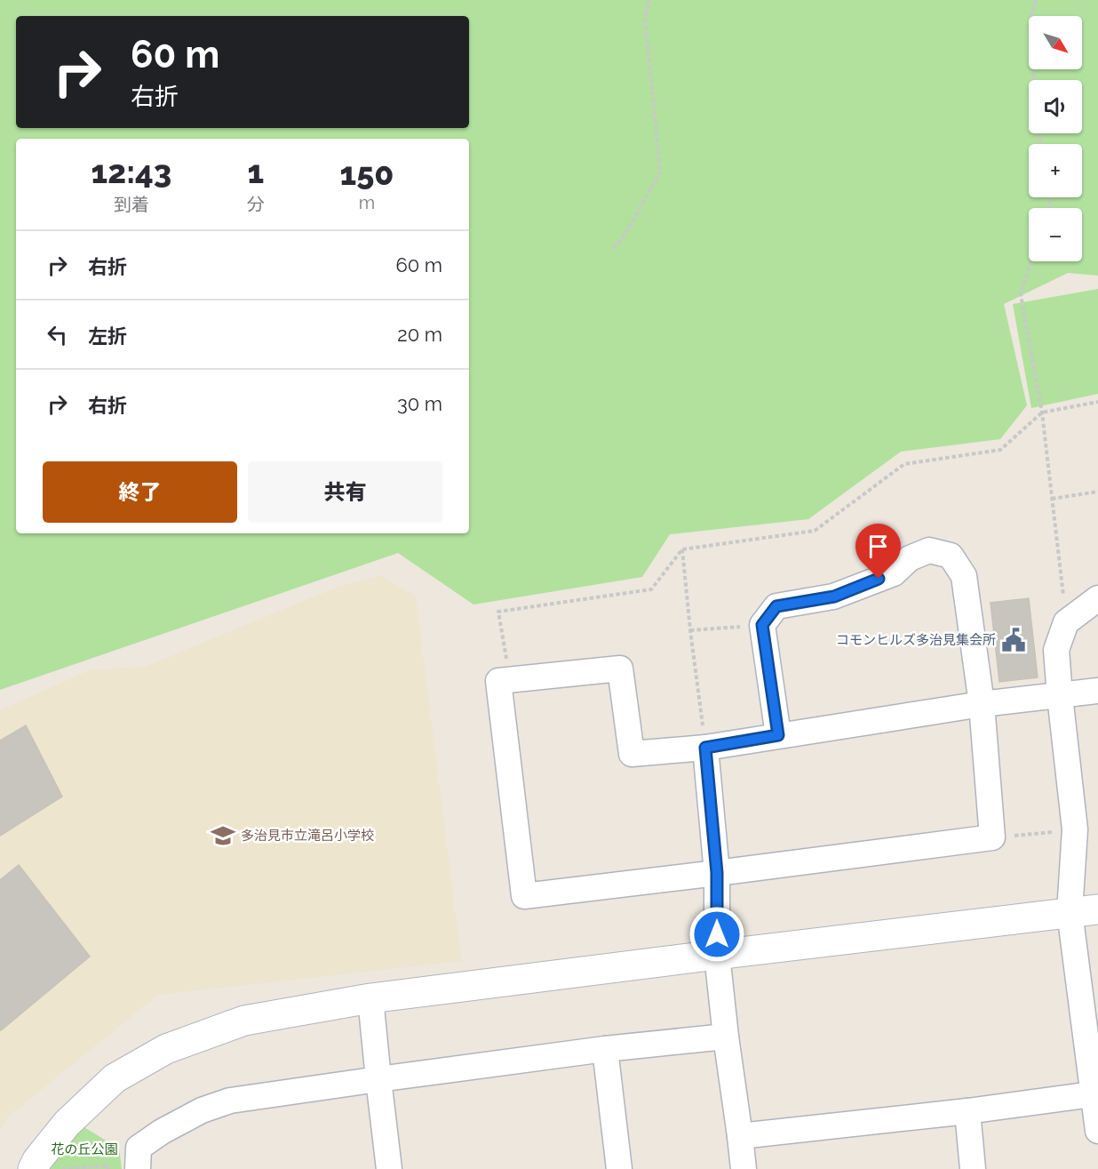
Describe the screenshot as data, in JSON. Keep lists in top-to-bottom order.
{
  "parks": ["花の丘公園"],
  "places": {
    "public building": ["コモンヒルズ多治見集会所"],
    "school or university": ["多治見市立滝呂小学校"]
  },
  "north": "bottom right",
  "page": {
    "map_buttons": ["+", "−"],
    "turn": ["60 m", "右折"],
    "eta": [
      "12:43",
      "到着",
      "1",
      "分",
      "150",
      "m"
    ],
    "list": [
      {
        "name": "右折",
        "value": "60 m"
      },
      {
        "name": "左折",
        "value": "20 m"
      },
      {
        "name": "右折",
        "value": "30 m"
      }
    ],
    "buttons": ["終了", "共有"]
  }
}
